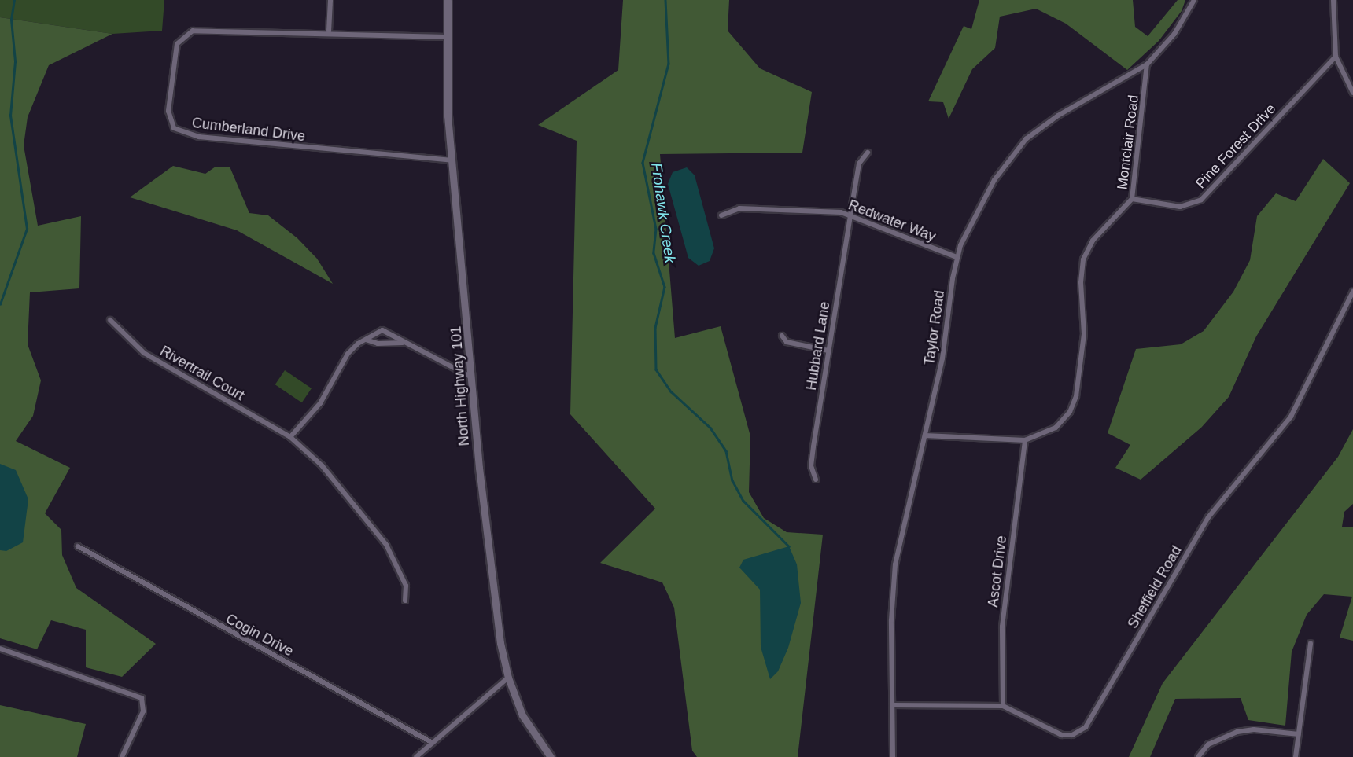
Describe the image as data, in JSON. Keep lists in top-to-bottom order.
{
  "streets": {
    "main road": ["North Highway 101"],
    "street": [
      "Cumberland Drive",
      "Montclair Road",
      "Pine Forest Drive",
      "Redwater Way",
      "Taylor Road",
      "Hubbard Lane",
      "Rivertrail Court",
      "Ascot Drive",
      "Sheffield Road",
      "Cogin Drive"
    ]
  },
  "crossings": [
    ["Cumberland Drive", "North Highway 101"],
    ["Montclair Road", "Pine Forest Drive"],
    ["Montclair Road", "Taylor Road"],
    ["Montclair Road", "Ascot Drive"],
    ["Redwater Way", "Taylor Road"],
    ["Redwater Way", "Hubbard Lane"],
    ["Taylor Road", "Sheffield Road"],
    ["Ascot Drive", "Sheffield Road"]
  ],
  "water": ["Frohawk Creek"]
}
